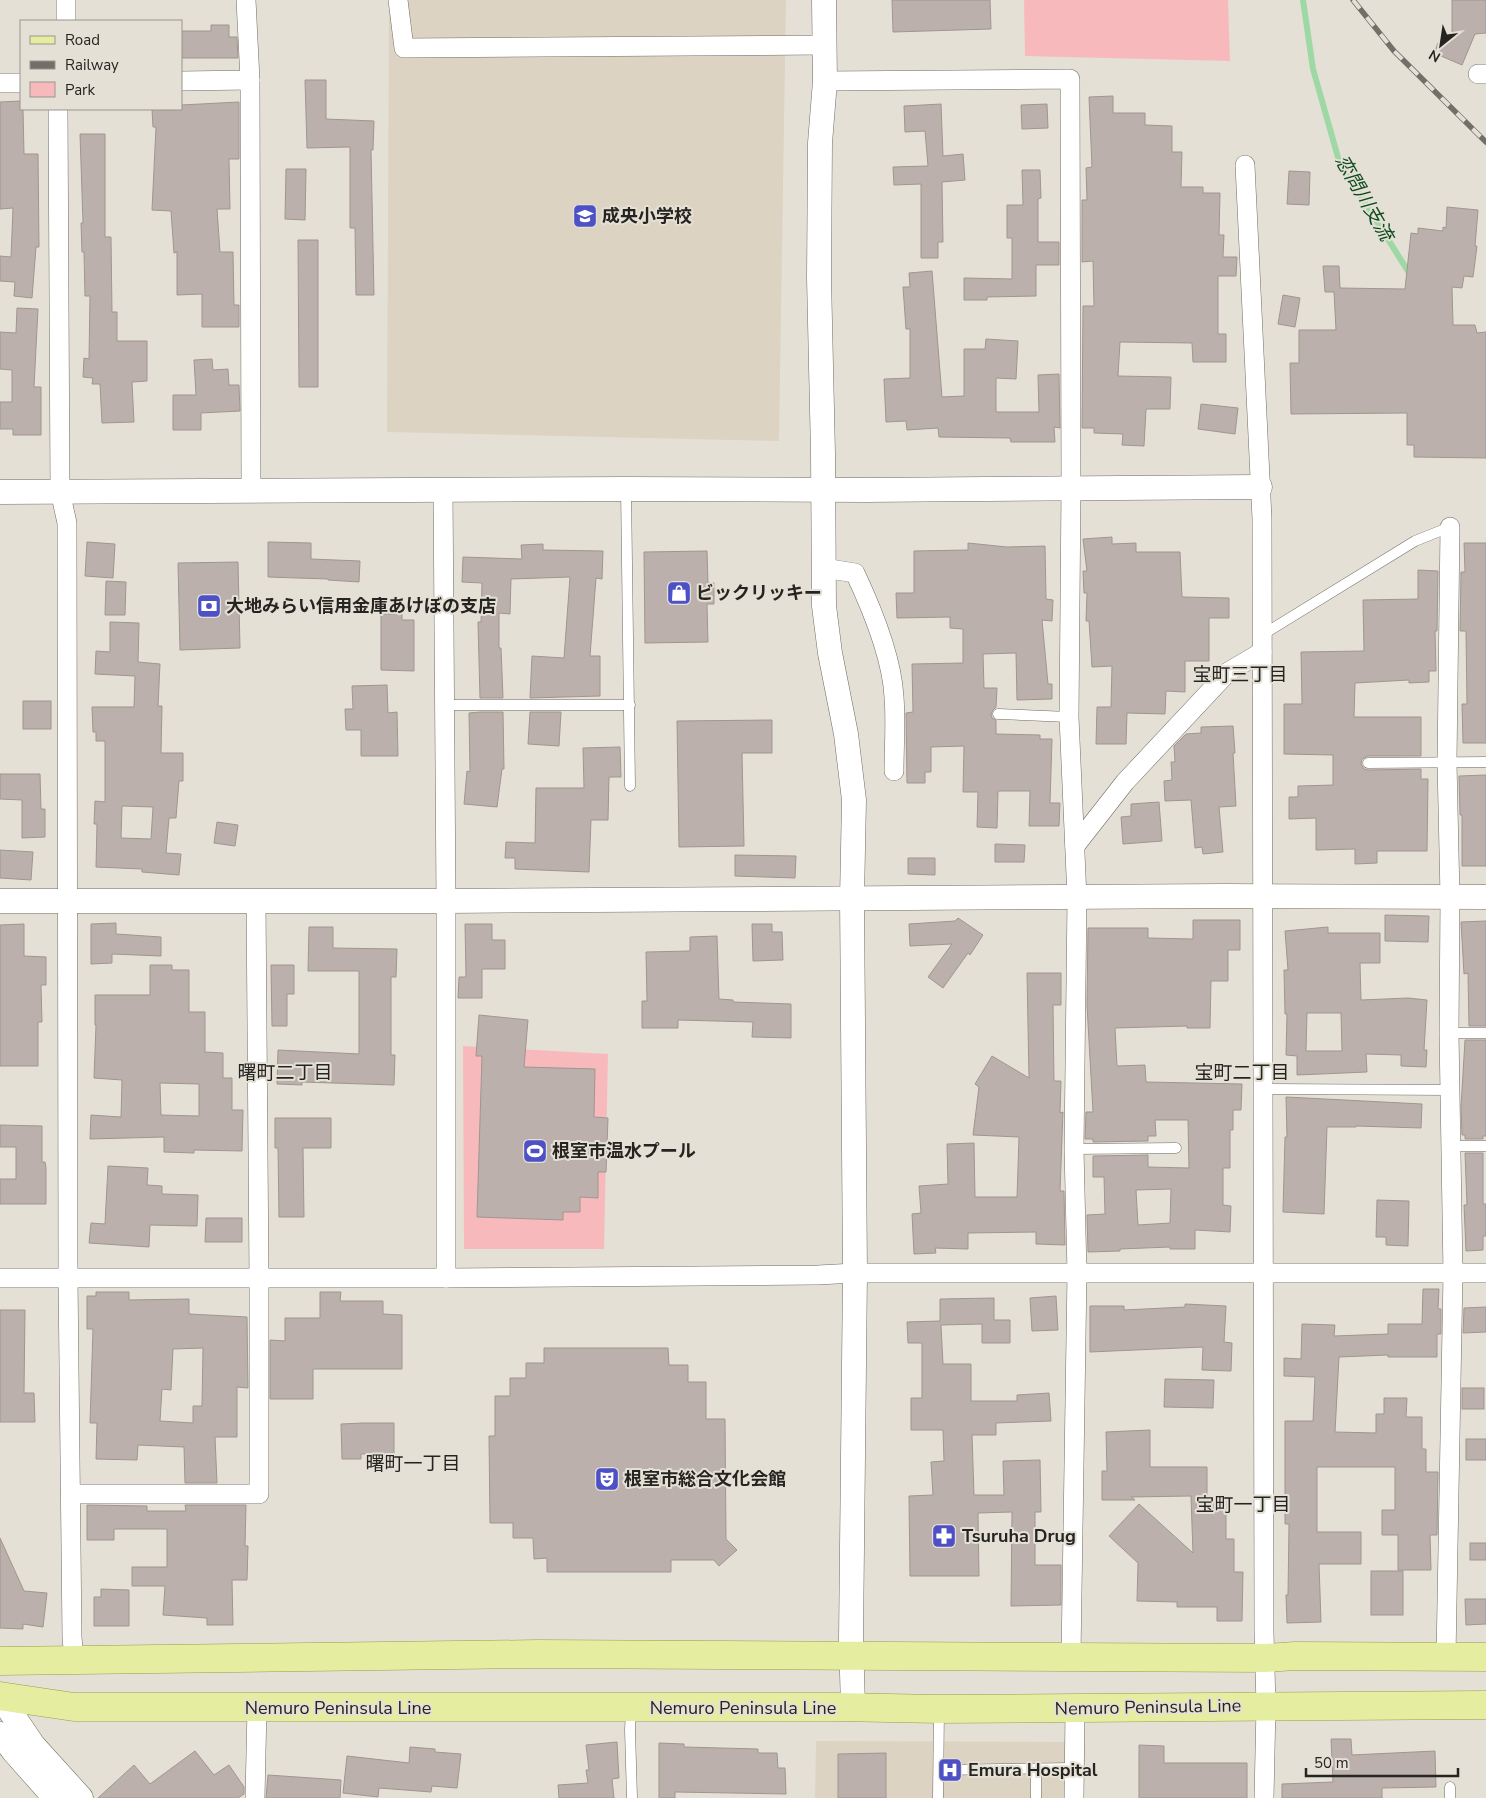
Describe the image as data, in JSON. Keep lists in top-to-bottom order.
{
  "streets": {
    "main road": ["Nemuro Peninsula Line"]
  },
  "districts": [
    "宝町三丁目",
    "曙町二丁目",
    "宝町二丁目",
    "曙町一丁目",
    "宝町一丁目"
  ],
  "water": ["恋問川支流"],
  "places": {
    "school or university": ["成央小学校"],
    "shop": ["ビックリッキー"],
    "bank": ["大地みらい信用金庫あけぼの支店"],
    "sports": ["根室市温水プール"],
    "theatre": ["根室市総合文化会館"],
    "pharmacy": ["Tsuruha Drug"],
    "hospital": ["Emura Hospital"]
  },
  "legend": ["Road", "Railway", "Park"],
  "scale_bar": "50 m",
  "north": "bottom left"
}
